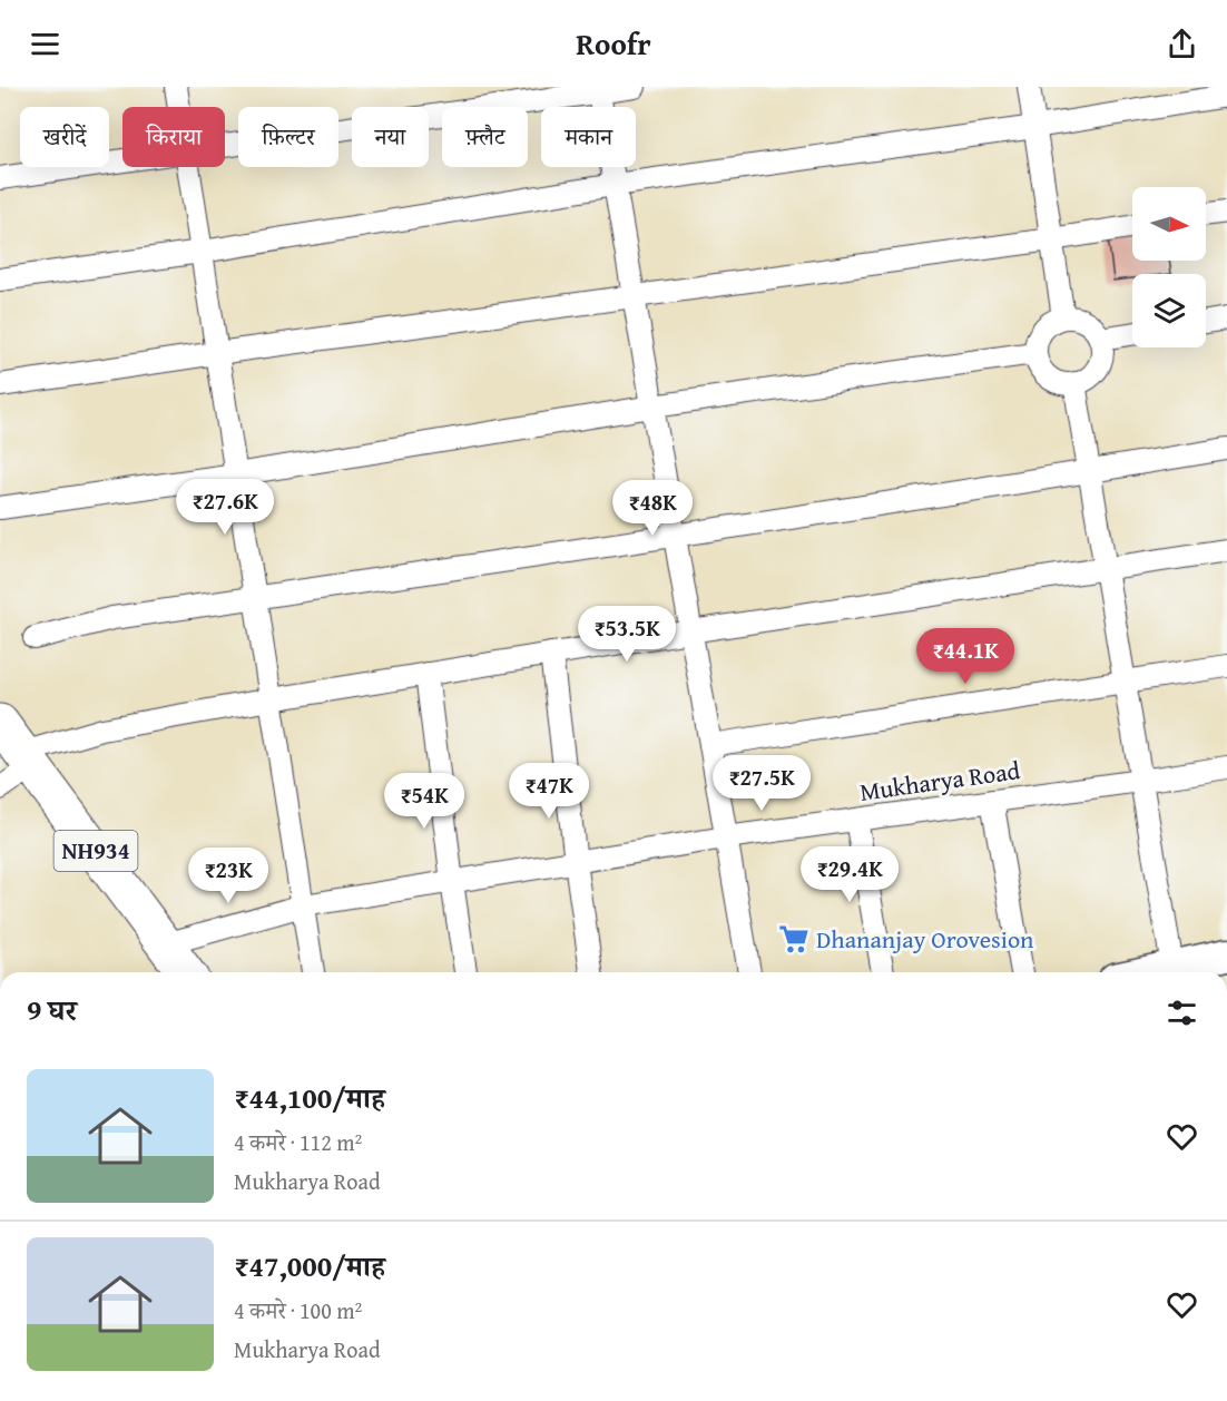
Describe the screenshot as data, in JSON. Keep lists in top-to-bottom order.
{
  "streets": {
    "highway": ["NH934"],
    "street": ["Mukharya Road"]
  },
  "crossings": [
    ["Mukharya Road", "NH934"]
  ],
  "places": {
    "supermarket": ["Dhananjay Orovesion"]
  },
  "north": "right",
  "page": {
    "header": "Roofr",
    "chip": [
      "खरीदें",
      "किराया",
      "फ़िल्टर",
      "नया",
      "फ़्लैट",
      "मकान"
    ],
    "price": [
      "₹27.6K",
      "₹48K",
      "₹53.5K",
      "₹44.1K",
      "₹27.5K",
      "₹47K",
      "₹54K",
      "₹29.4K",
      "₹23K"
    ],
    "heading": "9 घर",
    "list": [
      {
        "name": "₹44,100/माह",
        "note": "4 कमरे · 112 m² · Mukharya Road"
      },
      {
        "name": "₹47,000/माह",
        "note": "4 कमरे · 100 m² · Mukharya Road"
      }
    ]
  }
}
